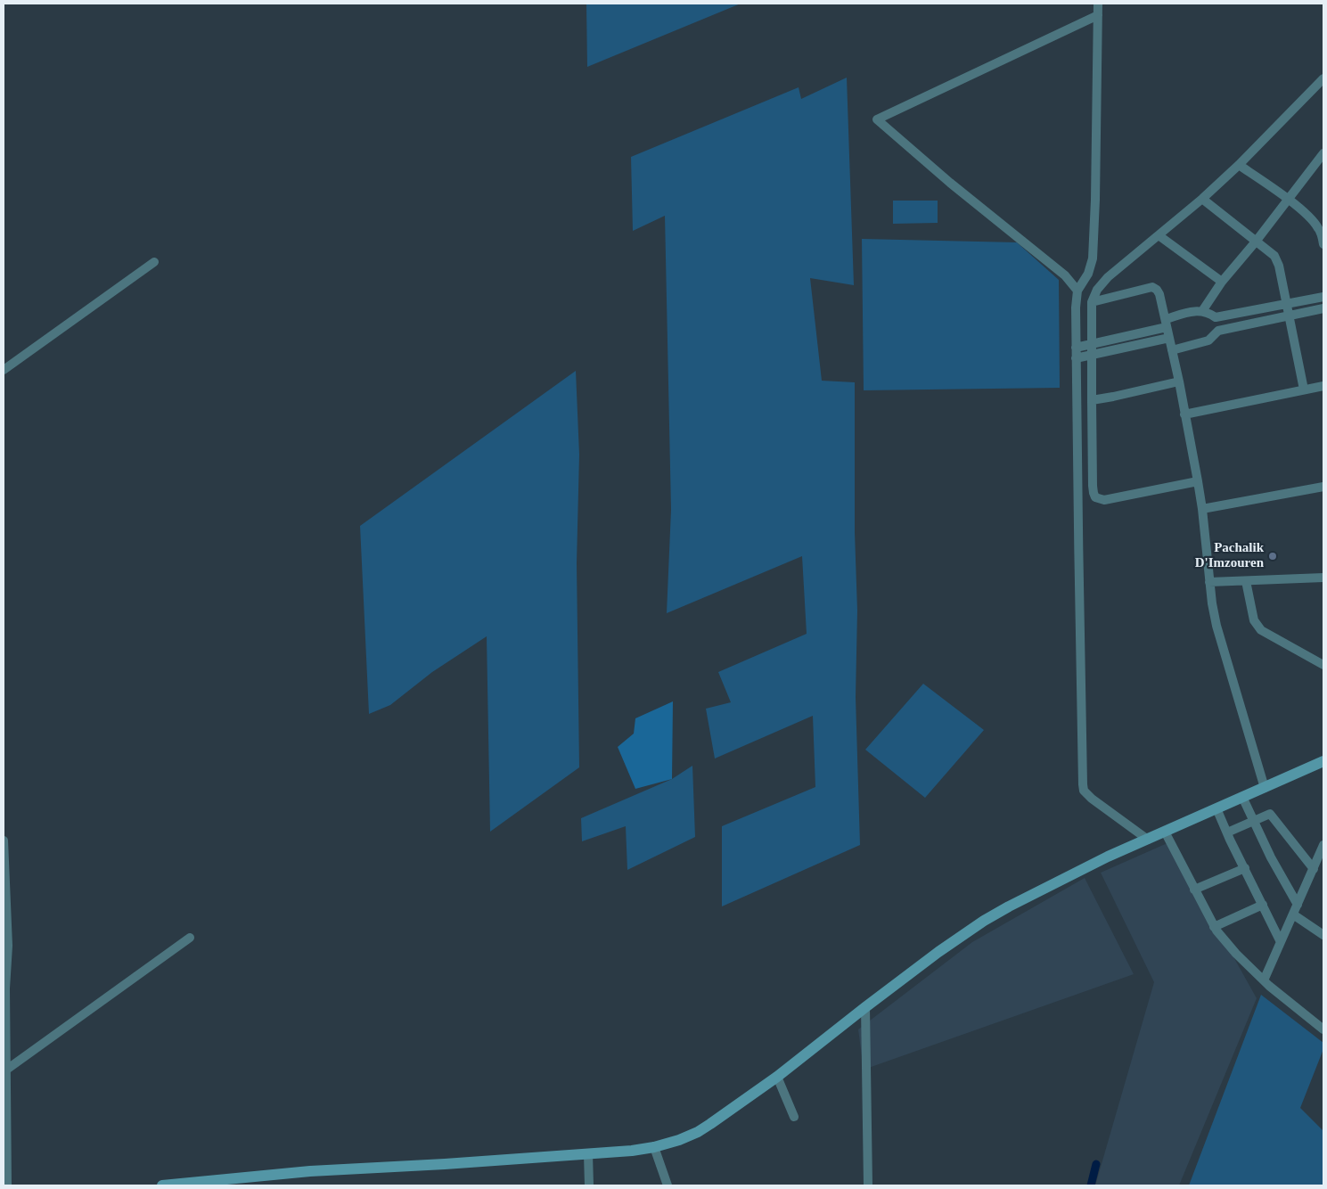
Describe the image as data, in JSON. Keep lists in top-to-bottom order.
{
  "places": ["Pachalik D'Imzouren"]
}
